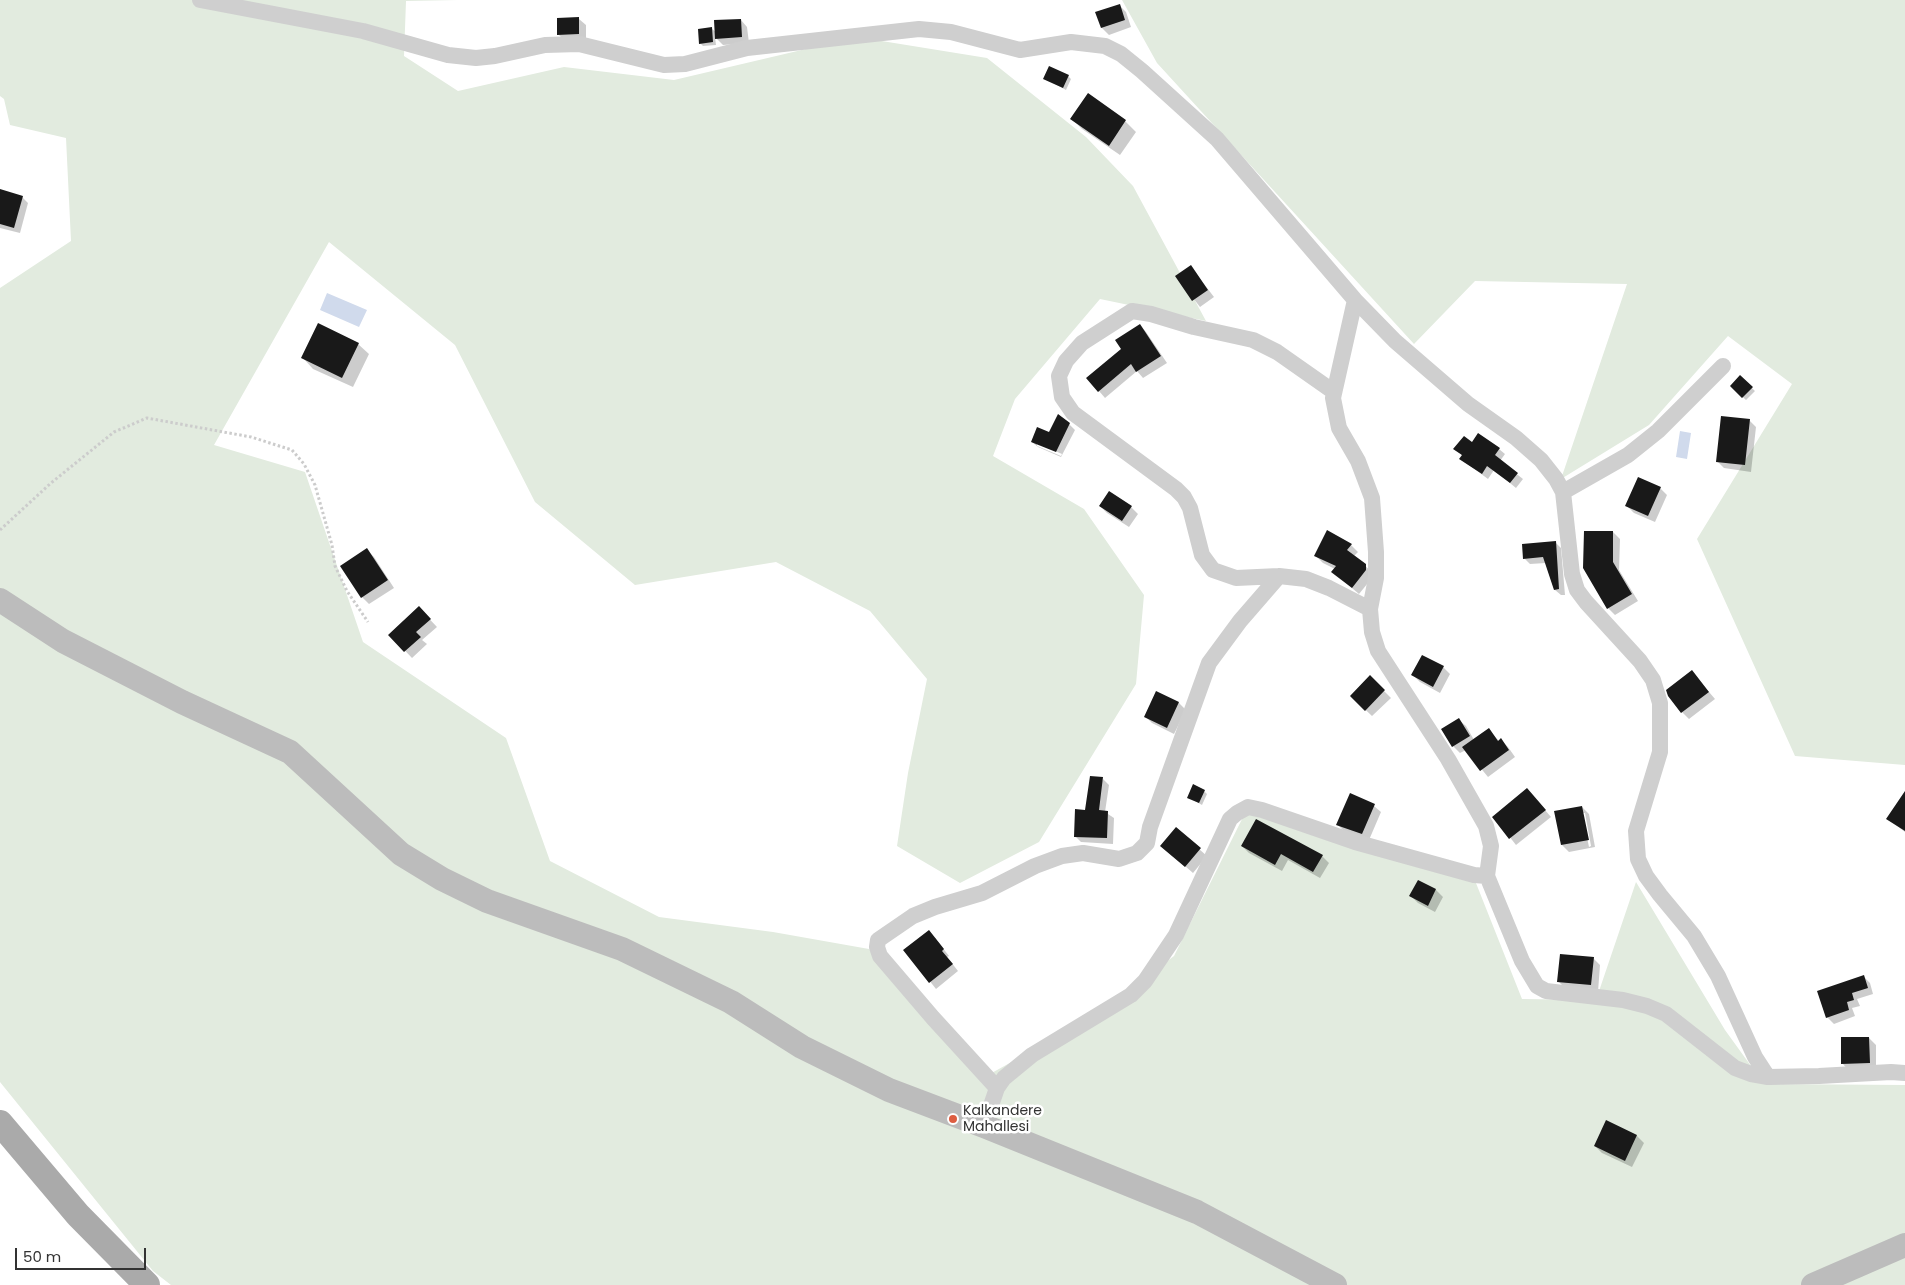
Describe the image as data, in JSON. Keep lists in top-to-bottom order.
{
  "places": ["Kalkandere Mahallesi"],
  "scale_bar": "50 m"
}
